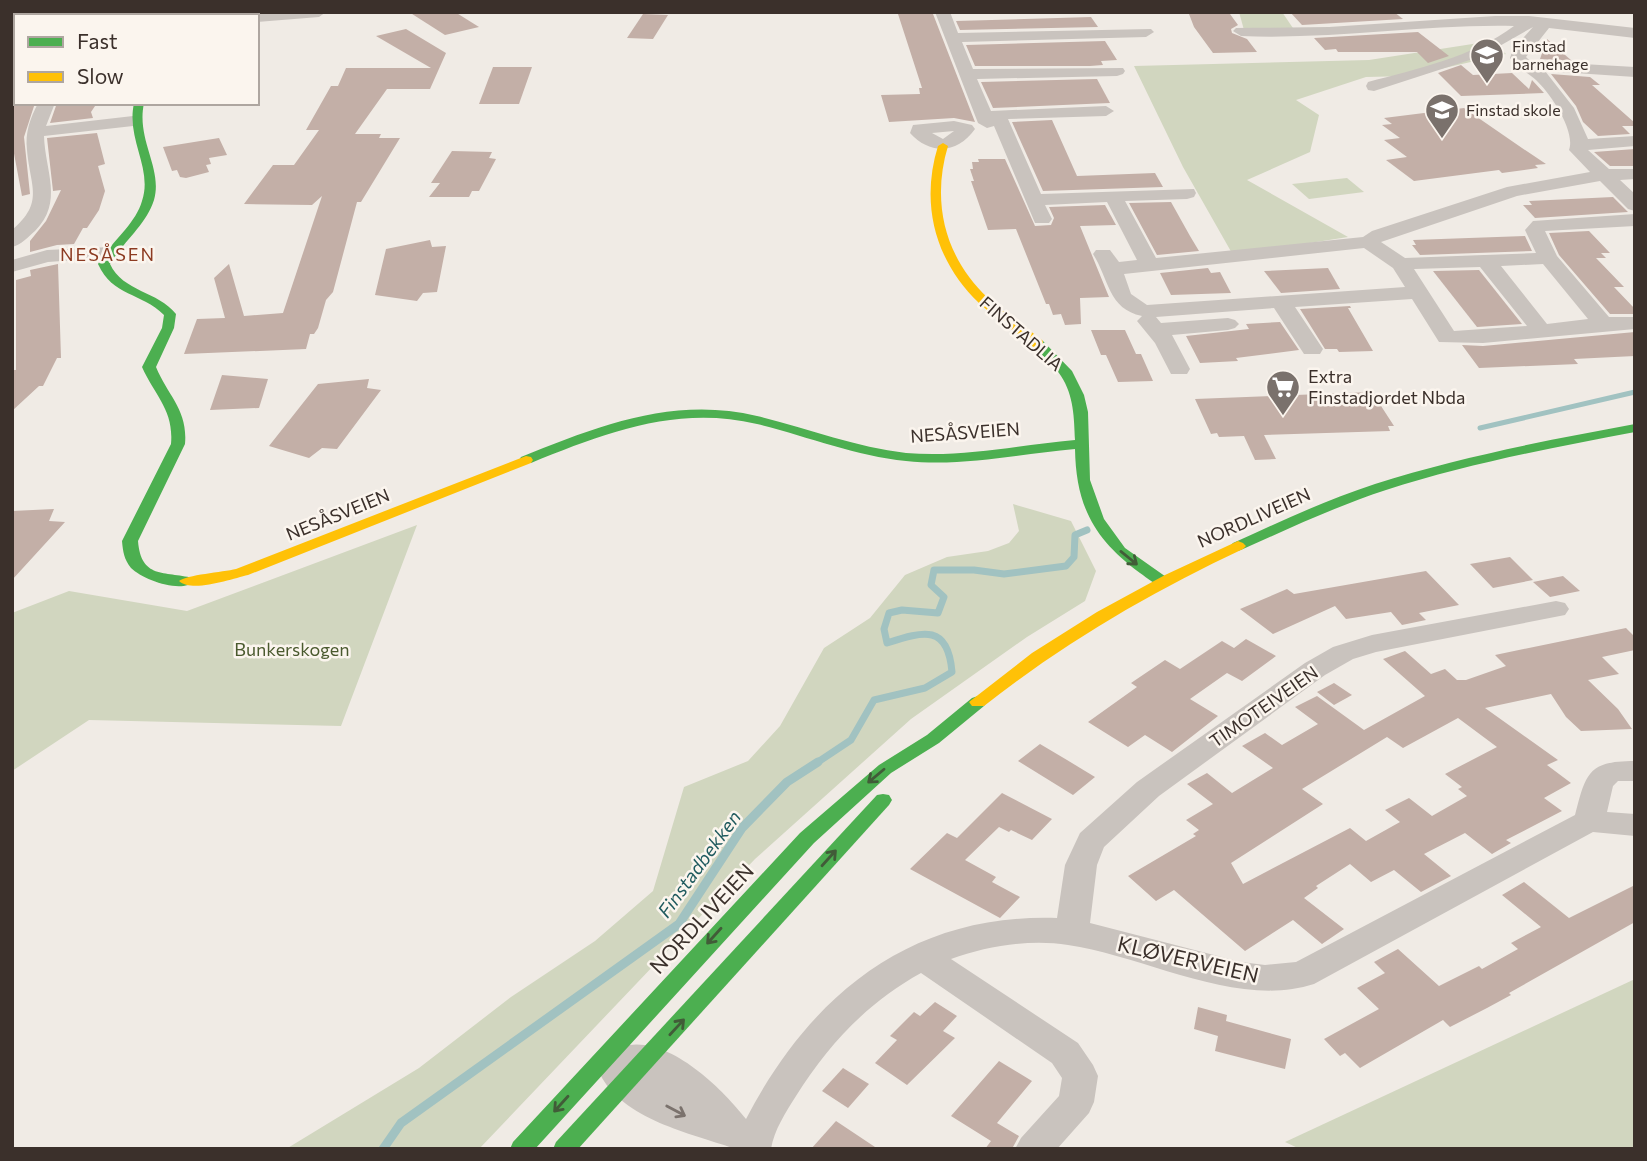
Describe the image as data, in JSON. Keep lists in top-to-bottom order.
{
  "streets": {
    "street": [
      "FINSTADLIA",
      "NESÅSVEIEN",
      "NORDLIVEIEN",
      "TIMOTEIVEIEN",
      "KLØVERVEIEN"
    ]
  },
  "crossings": [
    ["FINSTADLIA", "NESÅSVEIEN"],
    ["FINSTADLIA", "NORDLIVEIEN"],
    ["NORDLIVEIEN", "KLØVERVEIEN"],
    ["TIMOTEIVEIEN", "KLØVERVEIEN"]
  ],
  "districts": ["NESÅSEN"],
  "water": ["Finstadbekken"],
  "parks": ["Bunkerskogen"],
  "places": {
    "school or university": ["Finstad barnehage", "Finstad skole"],
    "supermarket": ["Extra Finstadjordet Nbda"]
  },
  "legend": ["Fast", "Slow"]
}
